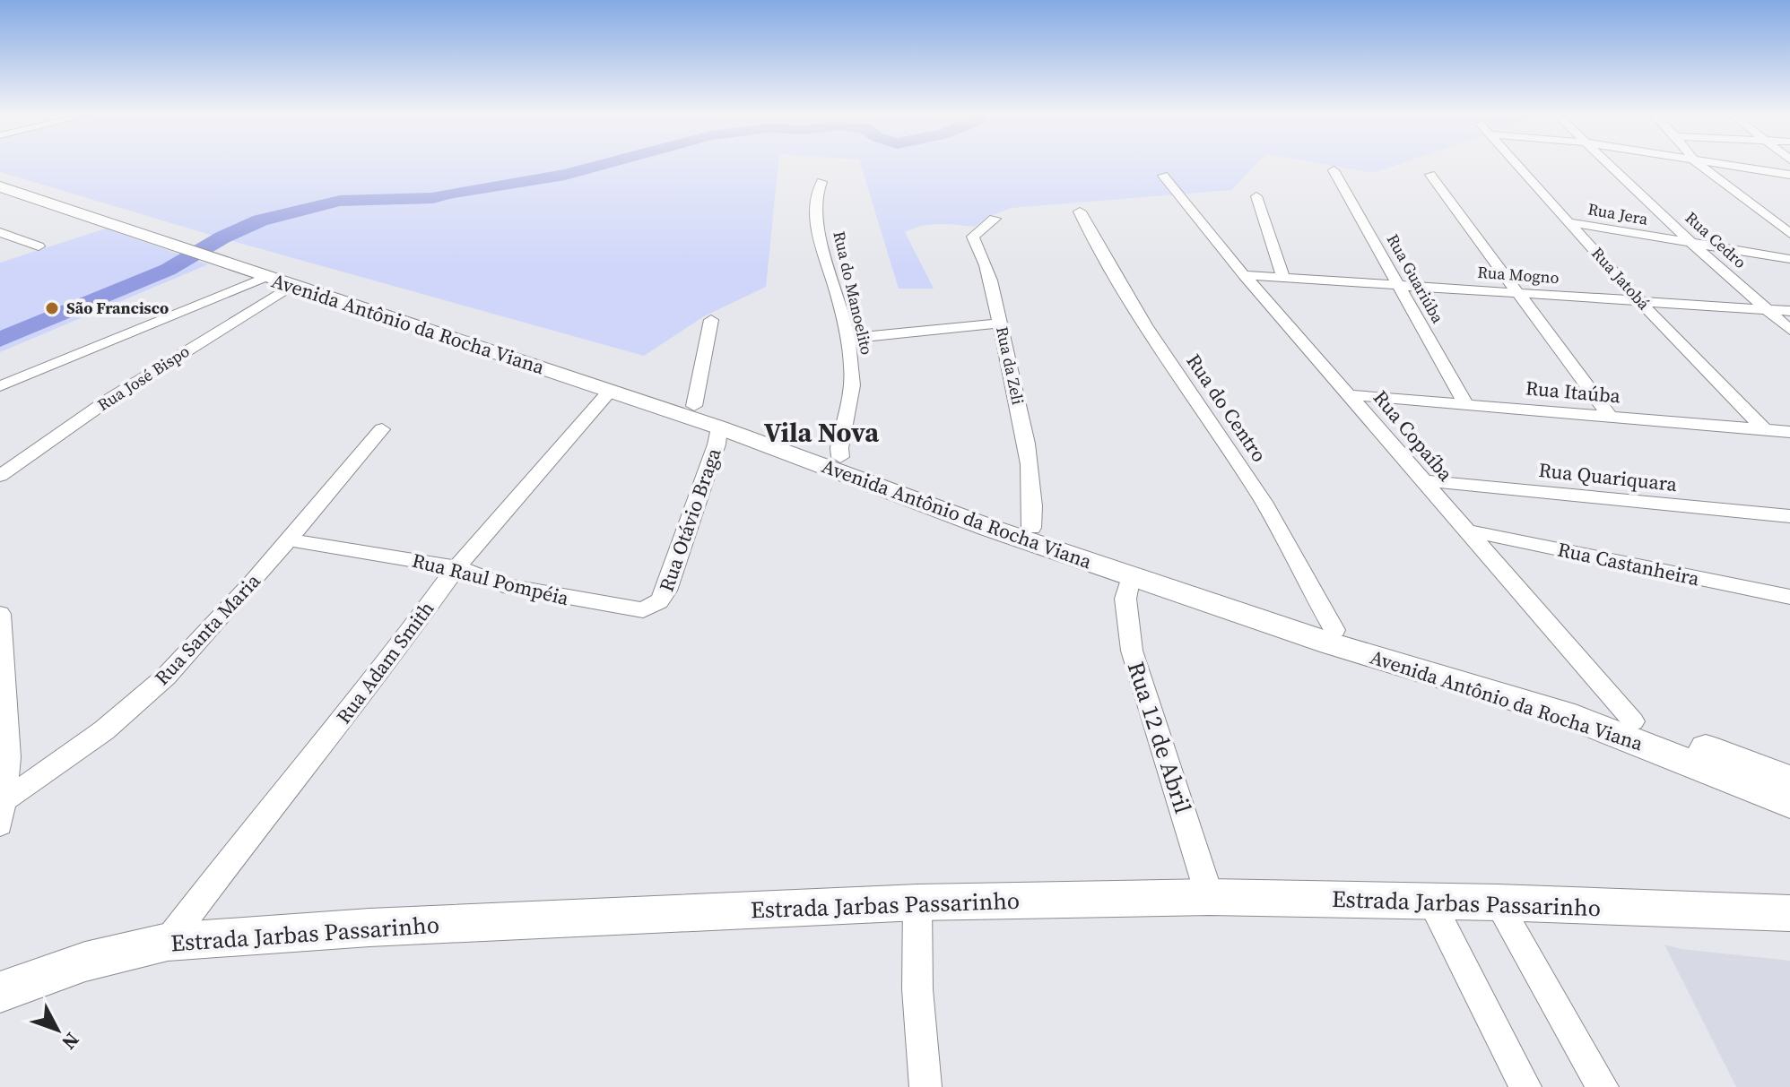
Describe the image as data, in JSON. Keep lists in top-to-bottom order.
{
  "streets": {
    "main road": ["Avenida Antônio da Rocha Viana", "Estrada Jarbas Passarinho"],
    "street": [
      "Rua Jera",
      "Rua Cedro",
      "Rua Mogno",
      "Rua Guariúba",
      "Rua Jatobá",
      "Rua do Manoelito",
      "Rua da Zeli",
      "Rua José Bispo",
      "Rua Itaúba",
      "Rua do Centro",
      "Rua Copaíba",
      "Rua Quariquara",
      "Rua Otávio Braga",
      "Rua Castanheira",
      "Rua Raul Pompéia",
      "Rua Santa Maria",
      "Rua Adam Smith",
      "Rua 12 de Abril"
    ]
  },
  "crossings": [
    ["Rua Jera", "Rua Cedro"],
    ["Rua Jera", "Rua Jatobá"],
    ["Rua Cedro", "Rua Mogno"],
    ["Rua Mogno", "Rua Guariúba"],
    ["Rua Mogno", "Rua Jatobá"],
    ["Rua Mogno", "Rua Copaíba"],
    ["Rua Guariúba", "Rua Itaúba"],
    ["Rua Jatobá", "Rua Itaúba"],
    ["Rua do Manoelito", "Avenida Antônio da Rocha Viana"],
    ["Avenida Antônio da Rocha Viana", "Rua da Zeli"],
    ["Avenida Antônio da Rocha Viana", "Rua José Bispo"],
    ["Avenida Antônio da Rocha Viana", "Rua do Centro"],
    ["Avenida Antônio da Rocha Viana", "Rua Copaíba"],
    ["Avenida Antônio da Rocha Viana", "Rua Otávio Braga"],
    ["Avenida Antônio da Rocha Viana", "Rua Adam Smith"],
    ["Avenida Antônio da Rocha Viana", "Rua 12 de Abril"],
    ["Rua Itaúba", "Rua Copaíba"],
    ["Rua Copaíba", "Rua Quariquara"],
    ["Rua Copaíba", "Rua Castanheira"],
    ["Rua Otávio Braga", "Rua Raul Pompéia"],
    ["Rua Raul Pompéia", "Rua Santa Maria"],
    ["Rua Raul Pompéia", "Rua Adam Smith"],
    ["Rua Adam Smith", "Estrada Jarbas Passarinho"],
    ["Rua 12 de Abril", "Estrada Jarbas Passarinho"]
  ],
  "districts": ["Vila Nova"],
  "places": ["São Francisco"],
  "north": "bottom right"
}
